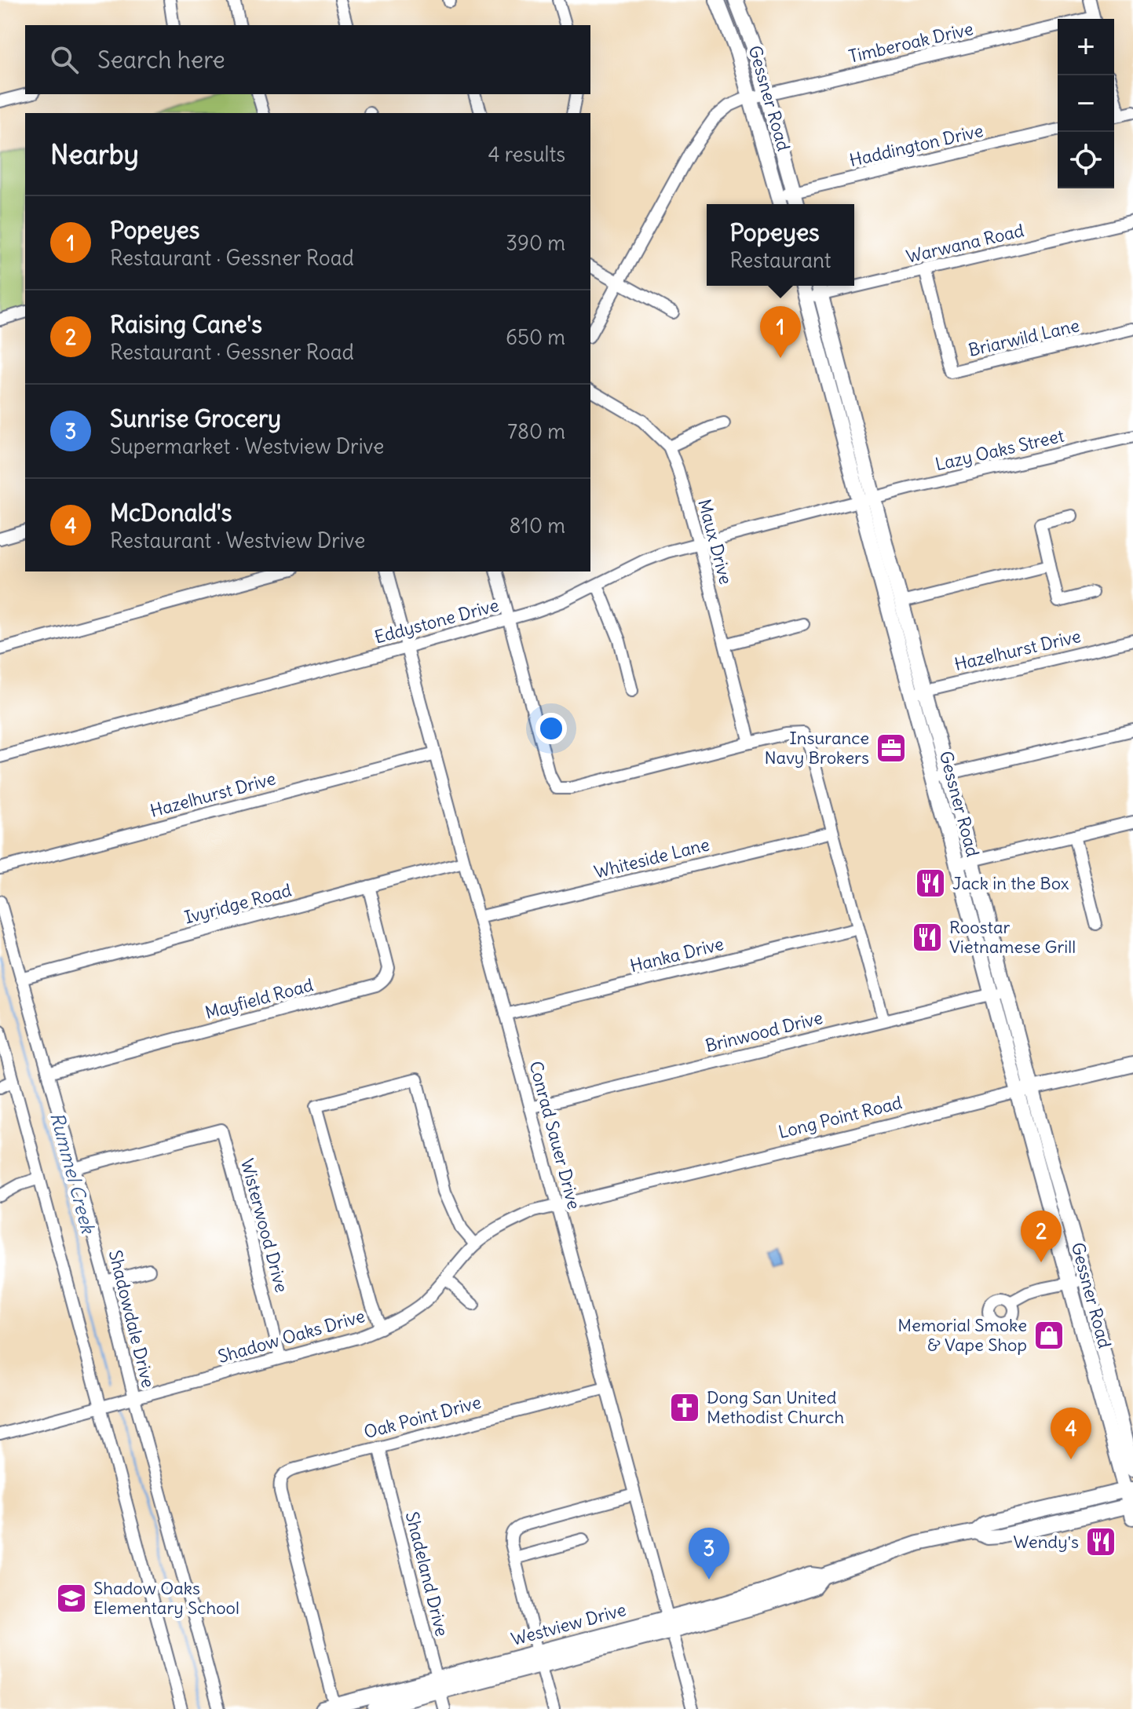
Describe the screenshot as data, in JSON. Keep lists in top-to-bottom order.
{
  "streets": {
    "main road": ["Gessner Road", "Long Point Road", "Westview Drive"],
    "street": [
      "Timberoak Drive",
      "Haddington Drive",
      "Warwana Road",
      "Briarwild Lane",
      "Lazy Oaks Street",
      "Maux Drive",
      "Eddystone Drive",
      "Hazelhurst Drive",
      "Whiteside Lane",
      "Ivyridge Road",
      "Hanka Drive",
      "Mayfield Road",
      "Brinwood Drive",
      "Conrad Sauer Drive",
      "Wisterwood Drive",
      "Shadowdale Drive",
      "Shadow Oaks Drive",
      "Oak Point Drive",
      "Shadeland Drive"
    ]
  },
  "crossings": [
    ["Timberoak Drive", "Gessner Road"],
    ["Gessner Road", "Haddington Drive"],
    ["Gessner Road", "Warwana Road"],
    ["Gessner Road", "Lazy Oaks Street"],
    ["Gessner Road", "Eddystone Drive"],
    ["Gessner Road", "Hazelhurst Drive"],
    ["Gessner Road", "Brinwood Drive"],
    ["Gessner Road", "Long Point Road"],
    ["Gessner Road", "Westview Drive"],
    ["Warwana Road", "Briarwild Lane"],
    ["Lazy Oaks Street", "Eddystone Drive"],
    ["Maux Drive", "Eddystone Drive"],
    ["Eddystone Drive", "Conrad Sauer Drive"],
    ["Hazelhurst Drive", "Conrad Sauer Drive"],
    ["Whiteside Lane", "Conrad Sauer Drive"],
    ["Ivyridge Road", "Mayfield Road"],
    ["Ivyridge Road", "Conrad Sauer Drive"],
    ["Ivyridge Road", "Shadowdale Drive"],
    ["Hanka Drive", "Conrad Sauer Drive"],
    ["Mayfield Road", "Shadowdale Drive"],
    ["Brinwood Drive", "Conrad Sauer Drive"],
    ["Long Point Road", "Conrad Sauer Drive"],
    ["Long Point Road", "Shadow Oaks Drive"],
    ["Conrad Sauer Drive", "Shadow Oaks Drive"],
    ["Conrad Sauer Drive", "Oak Point Drive"],
    ["Conrad Sauer Drive", "Westview Drive"],
    ["Wisterwood Drive", "Shadowdale Drive"],
    ["Wisterwood Drive", "Shadow Oaks Drive"],
    ["Shadowdale Drive", "Shadow Oaks Drive"],
    ["Oak Point Drive", "Shadeland Drive"],
    ["Oak Point Drive", "Westview Drive"],
    ["Shadeland Drive", "Westview Drive"]
  ],
  "water": ["Rummel Creek"],
  "places": {
    "office": ["Insurance Navy Brokers"],
    "restaurant": ["Jack in the Box", "Roostar Vietnamese Grill", "Wendy's"],
    "shop": ["Memorial Smoke & Vape Shop"],
    "church": ["Dong San United Methodist Church"],
    "school or university": ["Shadow Oaks Elementary School"]
  },
  "page": {
    "map_buttons": ["+", "−"],
    "search": "Search here",
    "heading": ["Nearby", "4 results"],
    "list": [
      {
        "mark": "1",
        "name": "Popeyes",
        "note": "Restaurant · Gessner Road",
        "value": "390 m"
      },
      {
        "mark": "2",
        "name": "Raising Cane's",
        "note": "Restaurant · Gessner Road",
        "value": "650 m"
      },
      {
        "mark": "3",
        "name": "Sunrise Grocery",
        "note": "Supermarket · Westview Drive",
        "value": "780 m"
      },
      {
        "mark": "4",
        "name": "McDonald's",
        "note": "Restaurant · Westview Drive",
        "value": "810 m"
      }
    ],
    "popup": ["Popeyes", "Restaurant"],
    "pins": [
      "1",
      "2",
      "4",
      "3"
    ]
  }
}
